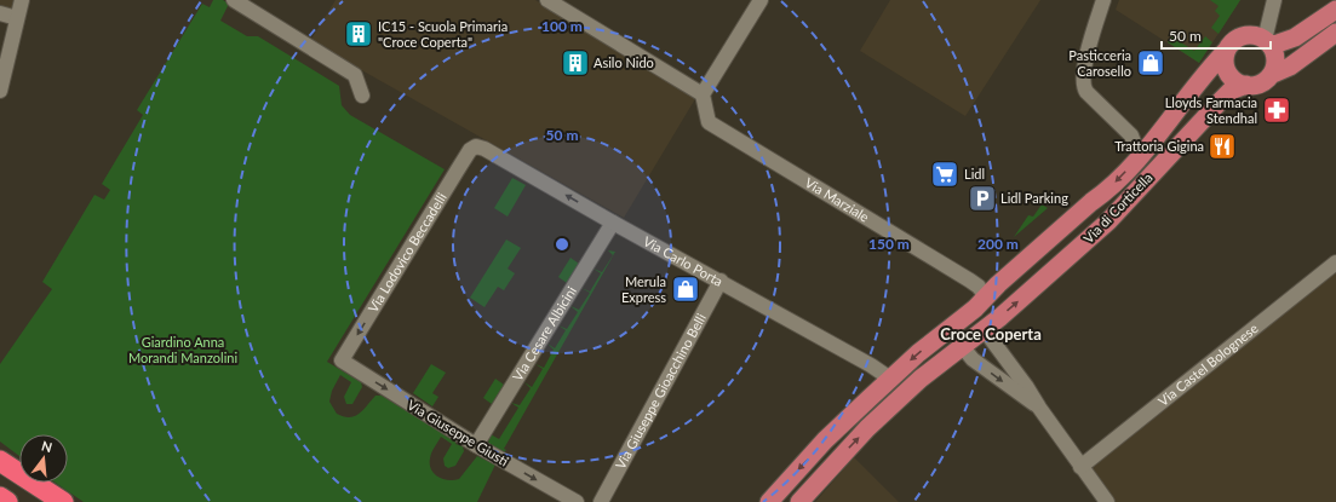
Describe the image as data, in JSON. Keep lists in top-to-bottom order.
{
  "streets": {
    "main road": ["Via di Corticella"],
    "street": [
      "Via Marziale",
      "Via Lodovico Beccadelli",
      "Via Carlo Porta",
      "Via Cesare Albicini",
      "Via Castel Bolognese",
      "Via Giuseppe Gioacchino Belli",
      "Via Giuseppe Giusti"
    ]
  },
  "crossings": [
    ["Via Marziale", "Via di Corticella"],
    ["Via di Corticella", "Via Carlo Porta"],
    ["Via Lodovico Beccadelli", "Via Carlo Porta"],
    ["Via Lodovico Beccadelli", "Via Giuseppe Giusti"],
    ["Via Carlo Porta", "Via Cesare Albicini"],
    ["Via Carlo Porta", "Via Giuseppe Gioacchino Belli"],
    ["Via Cesare Albicini", "Via Giuseppe Giusti"]
  ],
  "one_way": ["Via Lodovico Beccadelli", "Via Giuseppe Giusti"],
  "districts": ["Croce Coperta"],
  "parks": ["Giardino Anna Morandi Manzolini"],
  "places": {
    "building": ["IC15 - Scuola Primaria \"Croce Coperta\"", "Asilo Nido"],
    "shop": ["Pasticceria Carosello", "Merula Express"],
    "pharmacy": ["Lloyds Farmacia Stendhal"],
    "restaurant": ["Trattoria Gigina"],
    "supermarket": ["Lidl"],
    "parking": ["Lidl Parking"]
  },
  "scale_bar": "50 m",
  "north": "top",
  "rings": [
    "100 m",
    "50 m",
    "150 m",
    "200 m"
  ]
}
